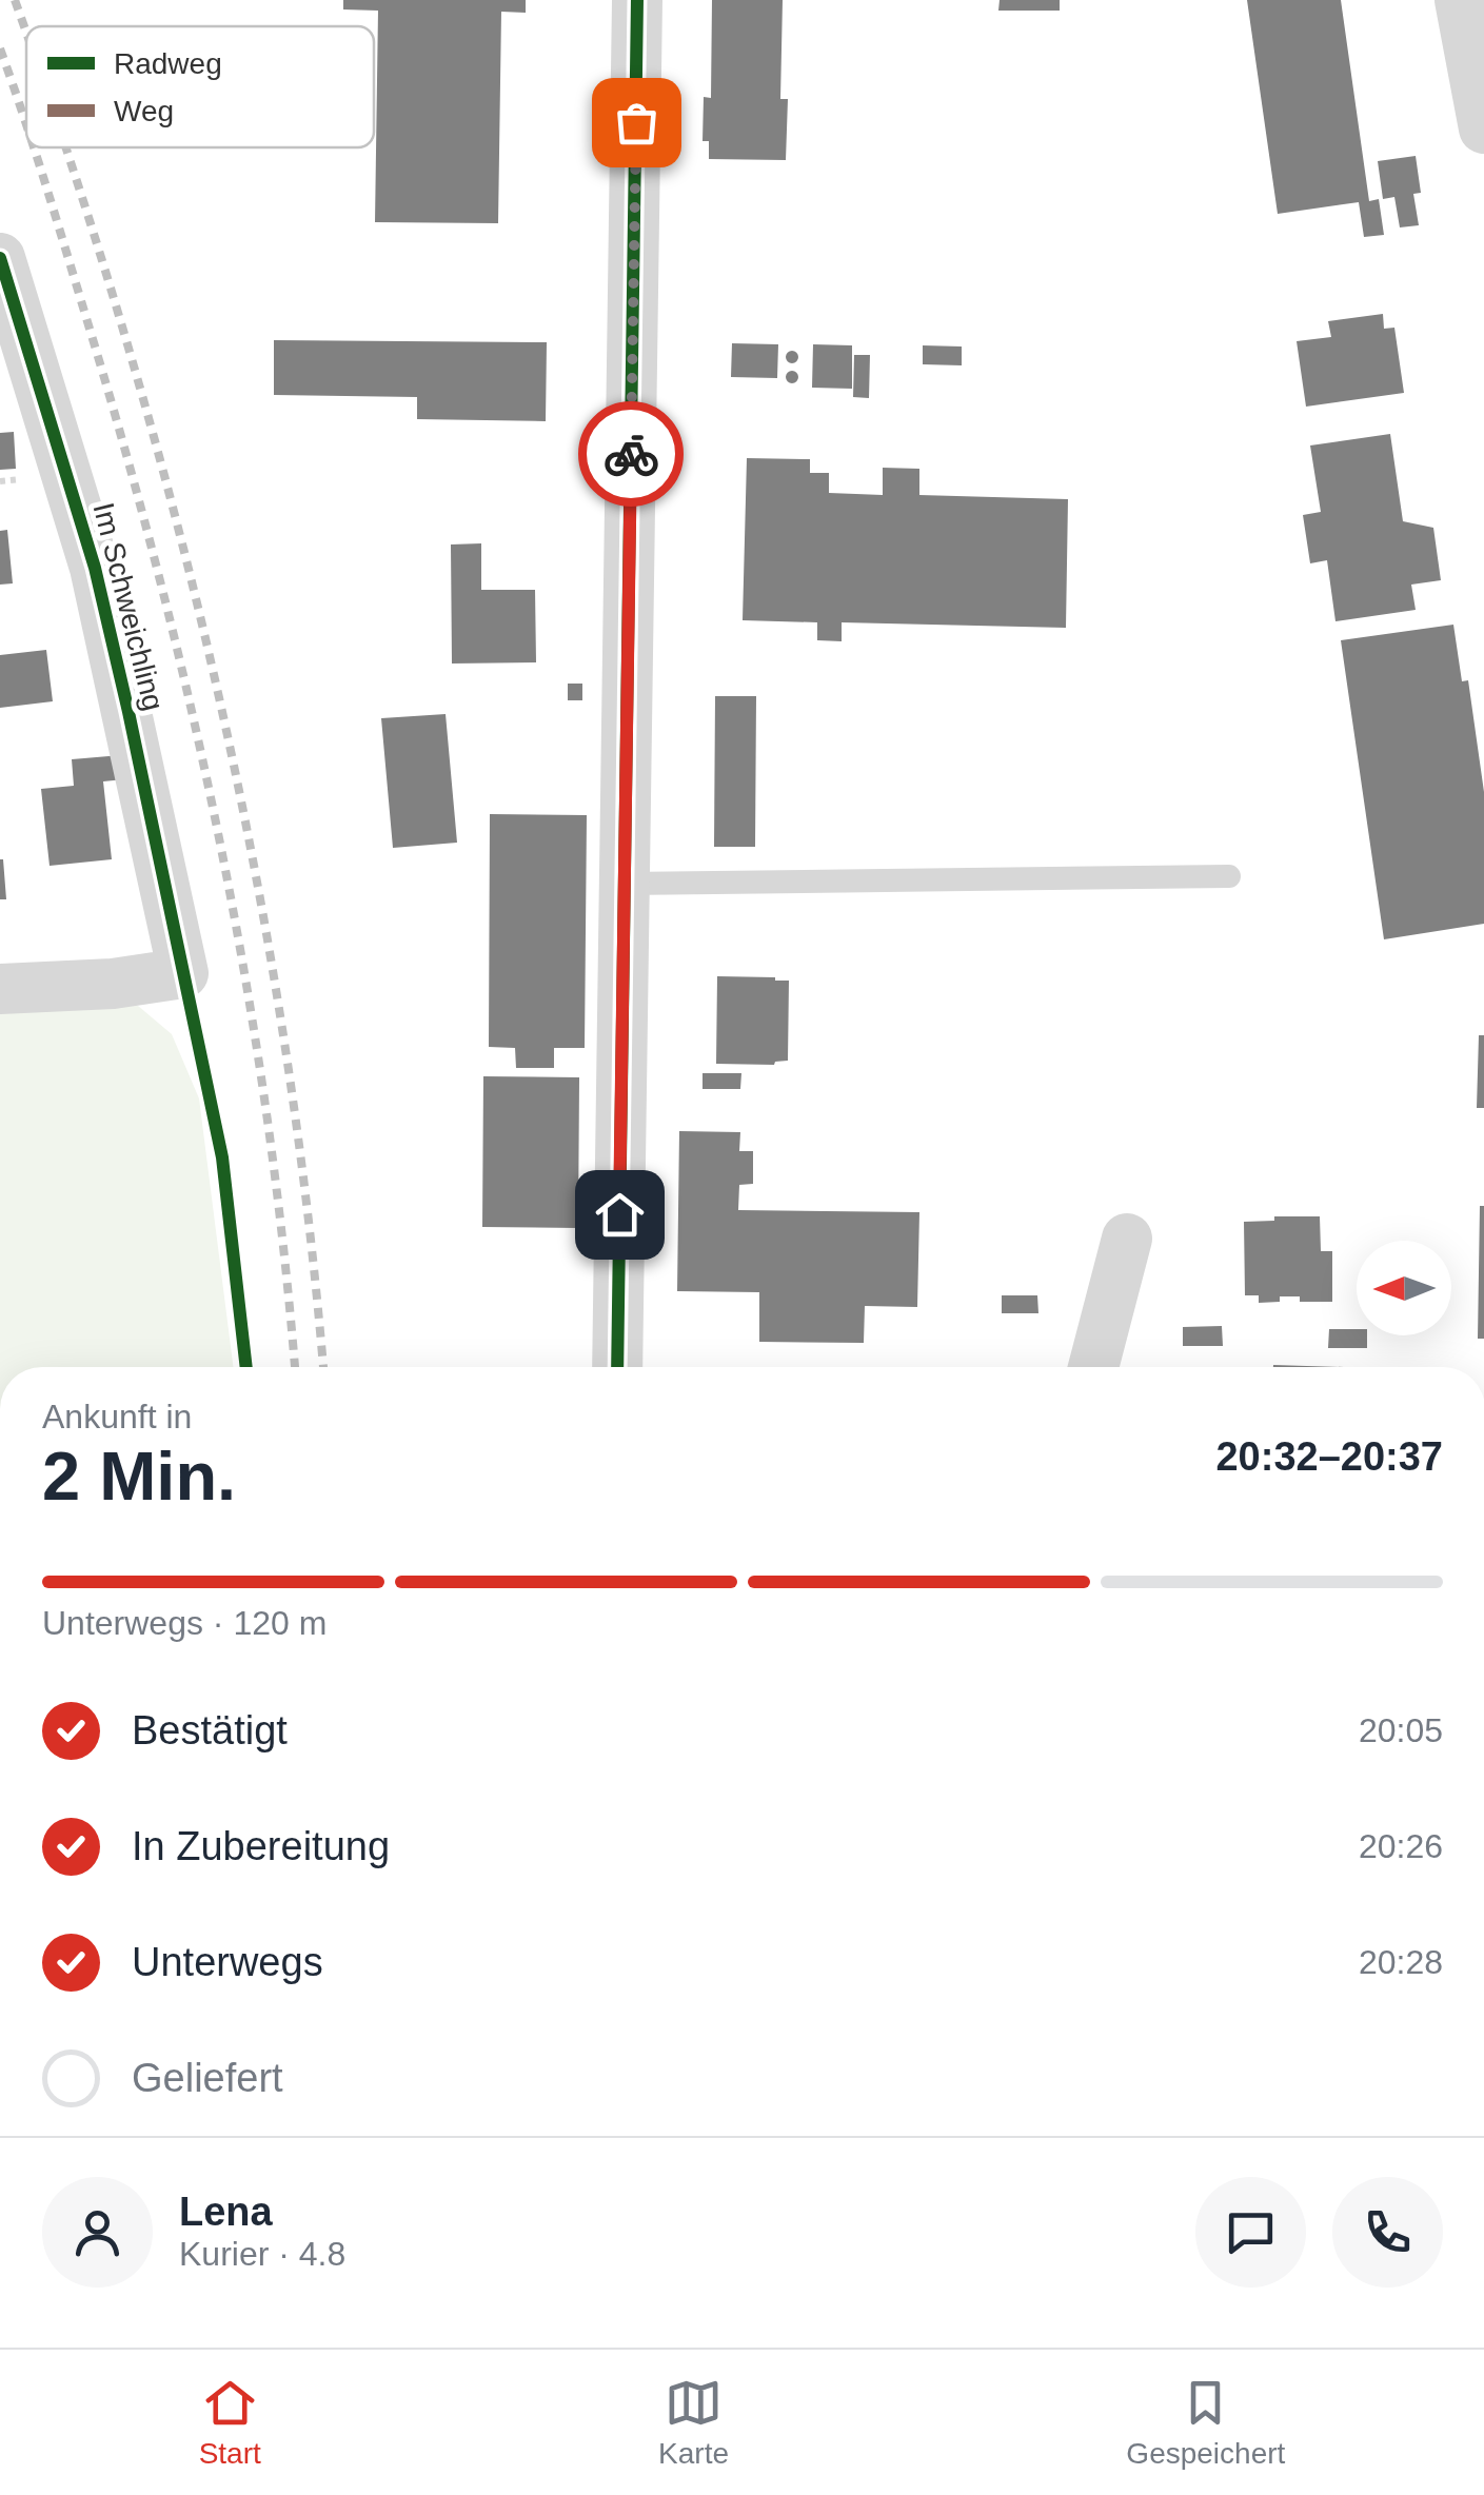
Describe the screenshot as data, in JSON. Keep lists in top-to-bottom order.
{
  "streets": {
    "street": ["Im Schweichling"]
  },
  "legend": ["Radweg", "Weg"],
  "north": "left",
  "page": {
    "heading": ["2 Min.", "Ankunft in", "20:32–20:37"],
    "panel": ["Lena", "Kurier · 4.8"],
    "bar": "Unterwegs · 120 m",
    "list": [
      ["Bestätigt", "20:05"],
      ["In Zubereitung", "20:26"],
      ["Unterwegs", "20:28"],
      "Geliefert"
    ],
    "tabs": ["Start", "Karte", "Gespeichert"]
  }
}
